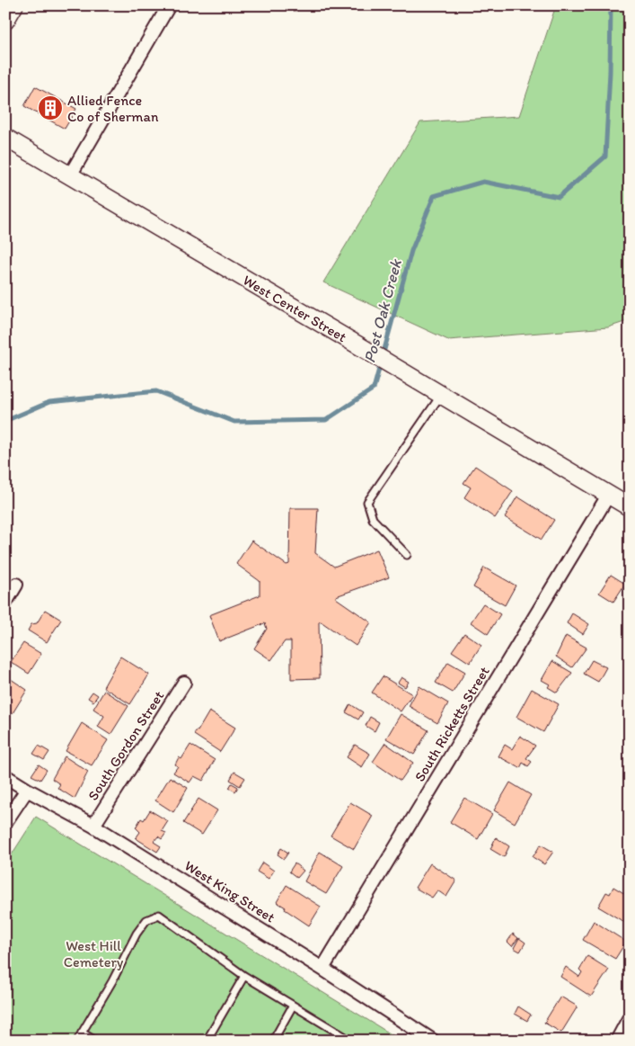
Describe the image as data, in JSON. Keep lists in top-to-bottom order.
{
  "streets": {
    "street": [
      "West Center Street",
      "South Ricketts Street",
      "South Gordon Street",
      "West King Street"
    ]
  },
  "crossings": [
    ["West Center Street", "South Ricketts Street"],
    ["South Ricketts Street", "West King Street"],
    ["South Gordon Street", "West King Street"]
  ],
  "water": ["Post Oak Creek"],
  "parks": ["West Hill Cemetery"],
  "places": {
    "building": ["Allied Fence Co of Sherman"]
  }
}
